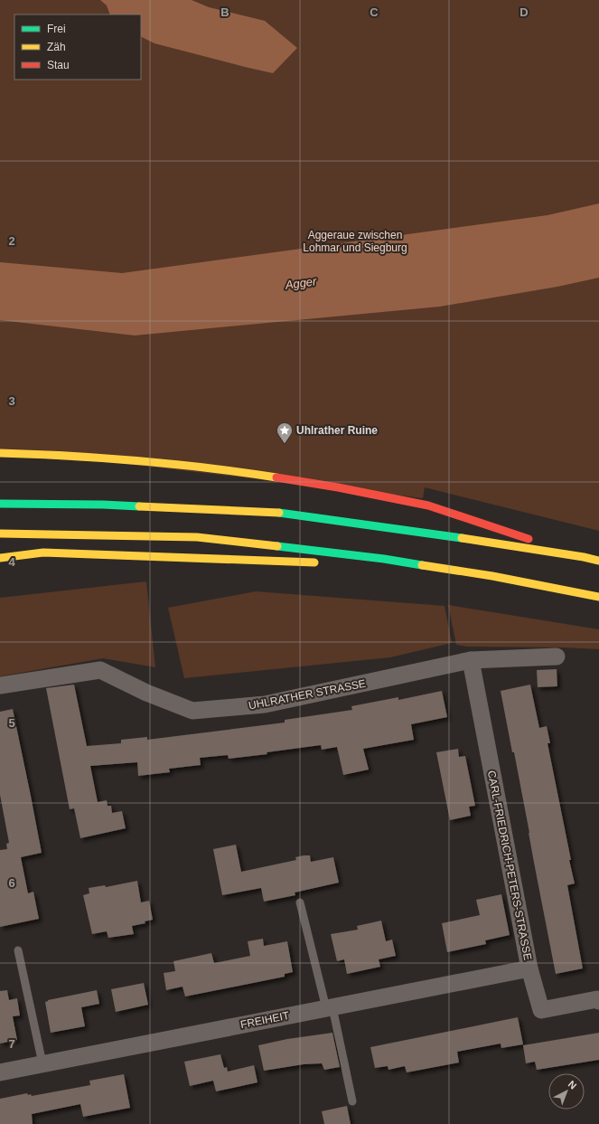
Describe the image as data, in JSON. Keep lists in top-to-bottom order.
{
  "streets": {
    "street": ["UHLRATHER STRASSE", "CARL-FRIEDRICH-PETERS-STRASSE", "FREIHEIT"]
  },
  "crossings": [
    ["UHLRATHER STRASSE", "CARL-FRIEDRICH-PETERS-STRASSE"],
    ["CARL-FRIEDRICH-PETERS-STRASSE", "FREIHEIT"]
  ],
  "water": ["Agger"],
  "parks": ["Aggeraue zwischen Lohmar und Siegburg"],
  "places": {
    "place": ["Uhlrather Ruine"]
  },
  "legend": ["Frei", "Zäh", "Stau"],
  "north": "top right",
  "grid": {
    "columns": ["B", "C", "D"],
    "rows": [
      "2",
      "3",
      "4",
      "5",
      "6",
      "7"
    ]
  }
}
